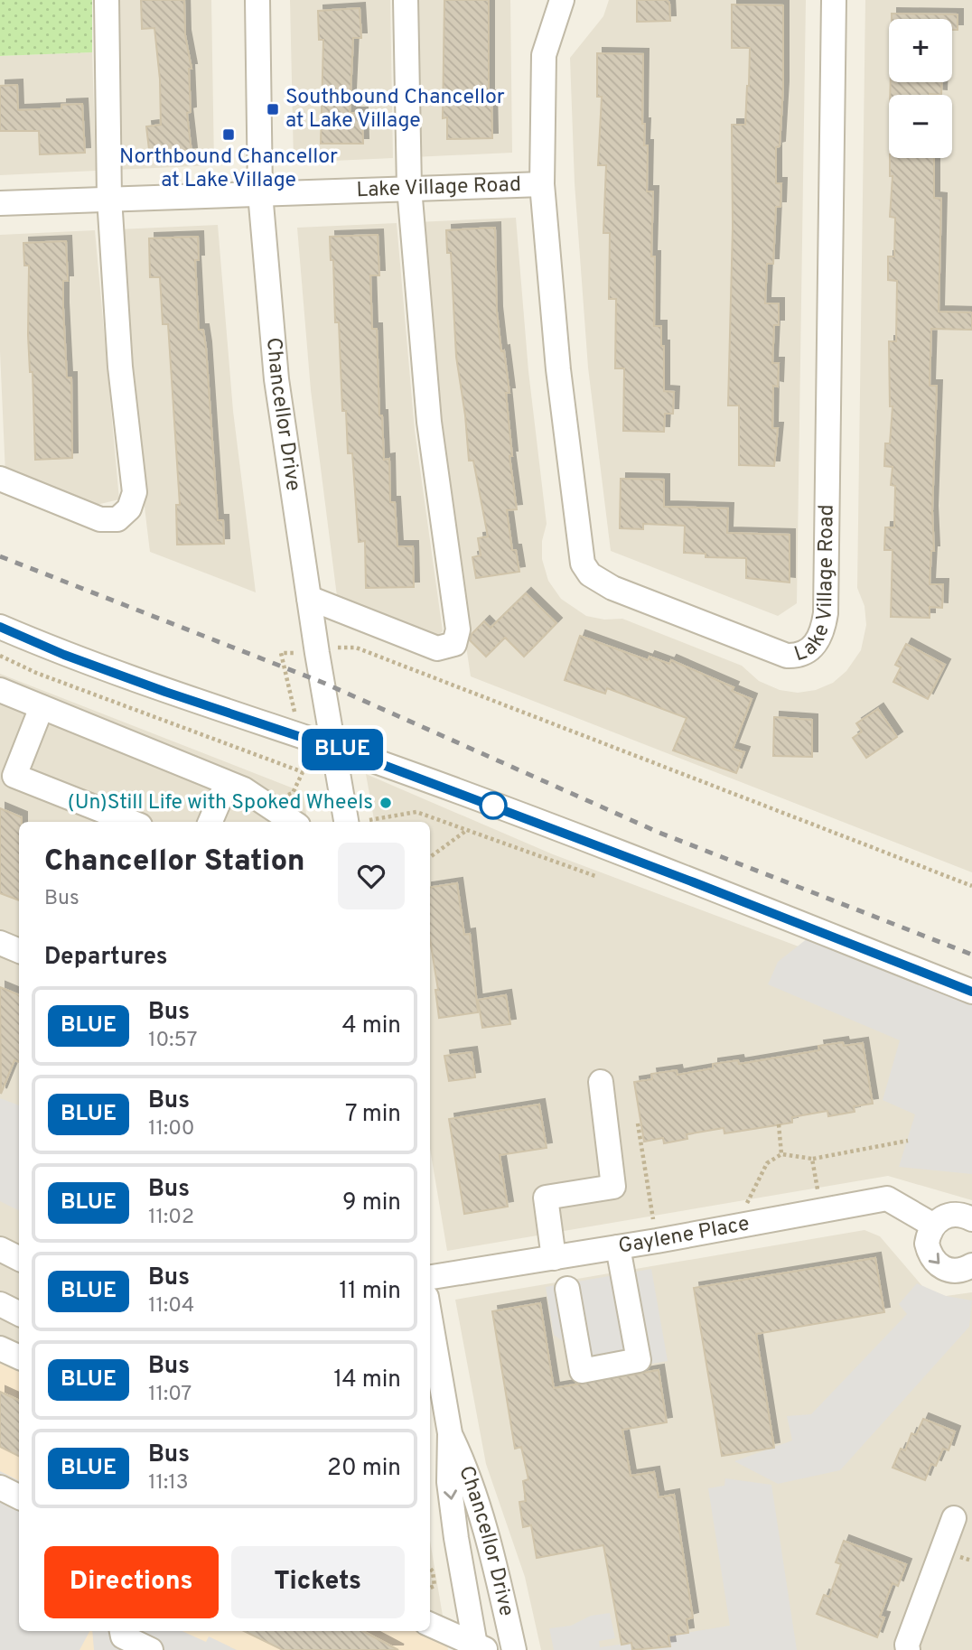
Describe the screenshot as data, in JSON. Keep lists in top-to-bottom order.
{
  "streets": {
    "street": ["Lake Village Road", "Chancellor Drive", "Gaylene Place"]
  },
  "crossings": [
    ["Lake Village Road", "Chancellor Drive"]
  ],
  "places": {
    "transit": ["Southbound Chancellor at Lake Village", "Northbound Chancellor at Lake Village"],
    "other": ["(Un)Still Life with Spoked Wheels"]
  },
  "lines": ["bus line BLUE"],
  "page": {
    "on_map": "BLUE",
    "map_buttons": ["+", "−"],
    "heading": [
      ["Chancellor Station", "Bus"],
      "Departures"
    ],
    "list": [
      {
        "mark": "BLUE",
        "name": "Bus",
        "note": "10:57",
        "value": "4 min"
      },
      {
        "mark": "BLUE",
        "name": "Bus",
        "note": "11:00",
        "value": "7 min"
      },
      {
        "mark": "BLUE",
        "name": "Bus",
        "note": "11:02",
        "value": "9 min"
      },
      {
        "mark": "BLUE",
        "name": "Bus",
        "note": "11:04",
        "value": "11 min"
      },
      {
        "mark": "BLUE",
        "name": "Bus",
        "note": "11:07",
        "value": "14 min"
      },
      {
        "mark": "BLUE",
        "name": "Bus",
        "note": "11:13",
        "value": "20 min"
      }
    ],
    "buttons": ["Directions", "Tickets"]
  }
}
